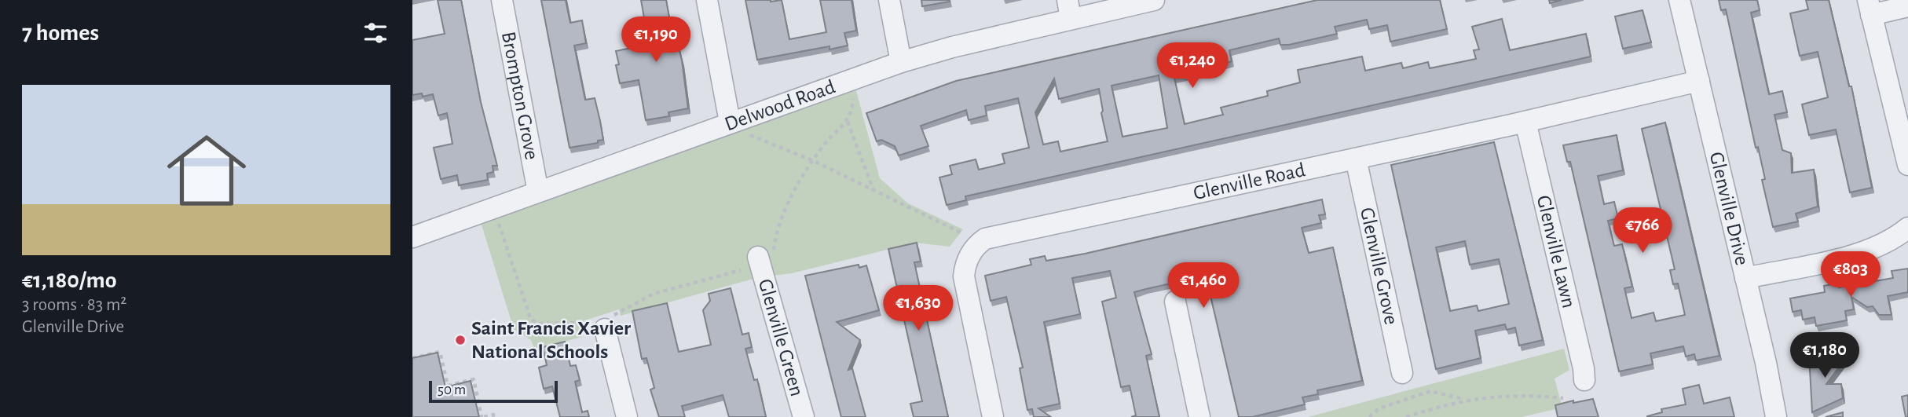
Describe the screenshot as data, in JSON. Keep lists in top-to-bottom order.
{
  "streets": {
    "street": [
      "Brompton Grove",
      "Delwood Road",
      "Glenville Road",
      "Glenville Drive",
      "Glenville Lawn",
      "Glenville Grove",
      "Glenville Green"
    ]
  },
  "crossings": [
    ["Brompton Grove", "Delwood Road"],
    ["Glenville Road", "Glenville Drive"],
    ["Glenville Road", "Glenville Lawn"],
    ["Glenville Road", "Glenville Grove"]
  ],
  "places": ["Saint Francis Xavier National Schools"],
  "scale_bar": "50 m",
  "page": {
    "heading": "7 homes",
    "price": [
      "€1,190",
      "€1,240",
      "€766",
      "€803",
      "€1,460",
      "€1,630",
      "€1,180"
    ],
    "list": [
      {
        "name": "€1,180/mo",
        "note": "3 rooms · 83 m² · Glenville Drive"
      }
    ],
    "scale": "50 m"
  }
}
